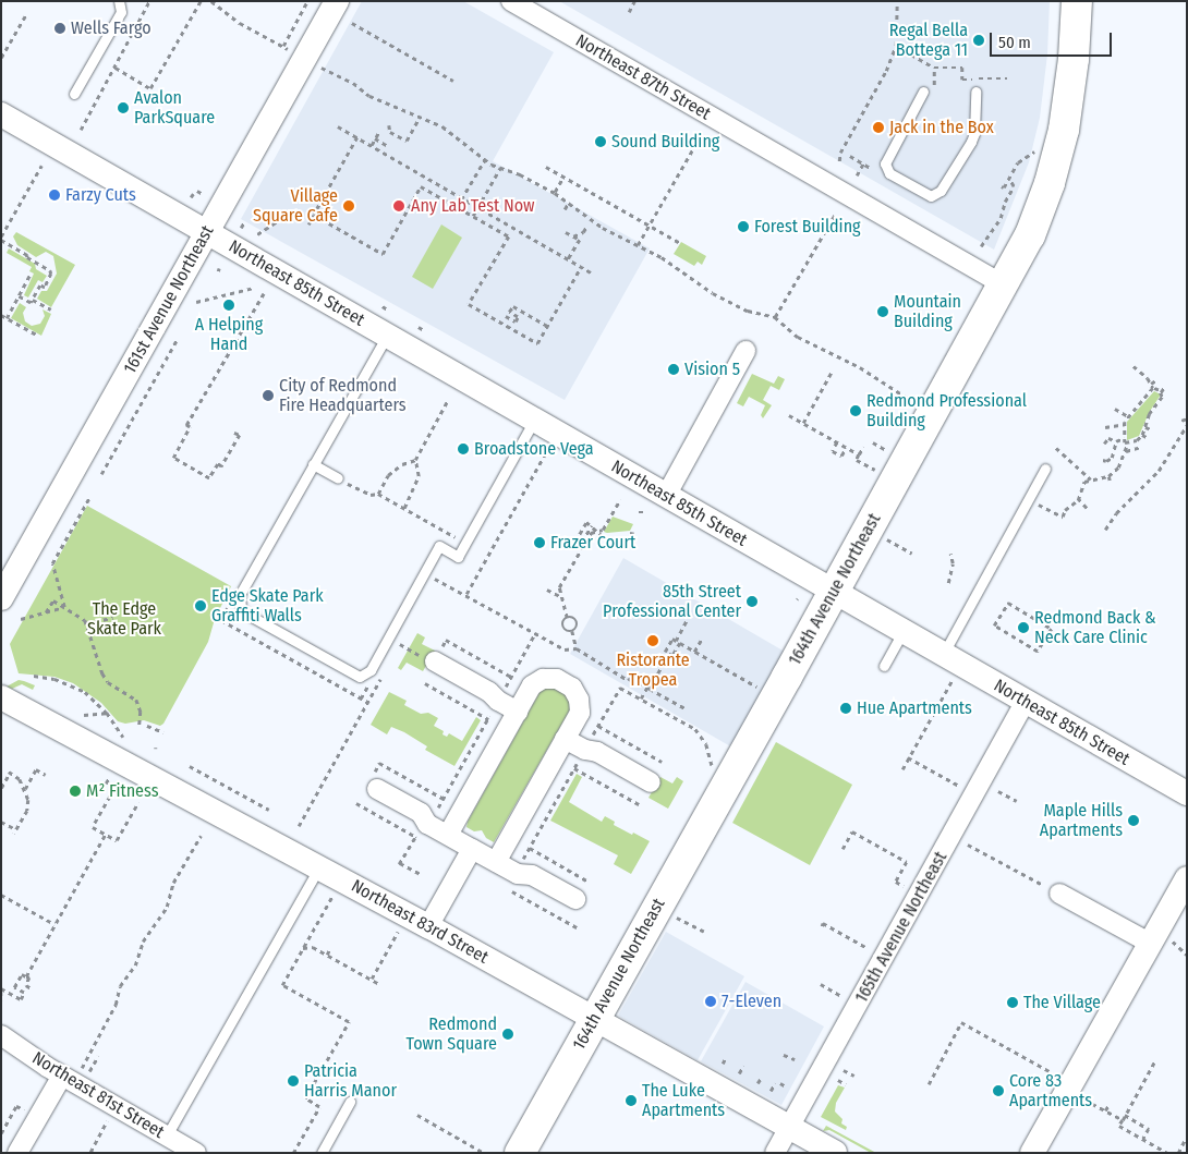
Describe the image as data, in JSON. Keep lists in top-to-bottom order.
{
  "streets": {
    "main road": ["164th Avenue Northeast"],
    "street": [
      "Northeast 87th Street",
      "Northeast 85th Street",
      "161st Avenue Northeast",
      "Northeast 83rd Street",
      "165th Avenue Northeast",
      "Northeast 81st Street"
    ]
  },
  "crossings": [
    ["Northeast 87th Street", "164th Avenue Northeast"],
    ["Northeast 85th Street", "161st Avenue Northeast"],
    ["Northeast 85th Street", "164th Avenue Northeast"],
    ["Northeast 85th Street", "165th Avenue Northeast"],
    ["164th Avenue Northeast", "Northeast 83rd Street"],
    ["Northeast 83rd Street", "165th Avenue Northeast"]
  ],
  "parks": ["The Edge Skate Park"],
  "places": [
    "Wells Fargo",
    "Regal Bella Bottega 11",
    "Avalon ParkSquare",
    "Jack in the Box",
    "Sound Building",
    "Farzy Cuts",
    "Village Square Cafe",
    "Any Lab Test Now",
    "Forest Building",
    "A Helping Hand",
    "Mountain Building",
    "Vision 5",
    "City of Redmond Fire Headquarters",
    "Redmond Professional Building",
    "Broadstone Vega",
    "Frazer Court",
    "85th Street Professional Center",
    "Edge Skate Park Graffiti Walls",
    "Redmond Back & Neck Care Clinic",
    "Ristorante Tropea",
    "Hue Apartments",
    "M² Fitness",
    "Maple Hills Apartments",
    "7-Eleven",
    "The Village",
    "Redmond Town Square",
    "Patricia Harris Manor",
    "Core 83 Apartments",
    "The Luke Apartments"
  ],
  "scale_bar": "50 m"
}
